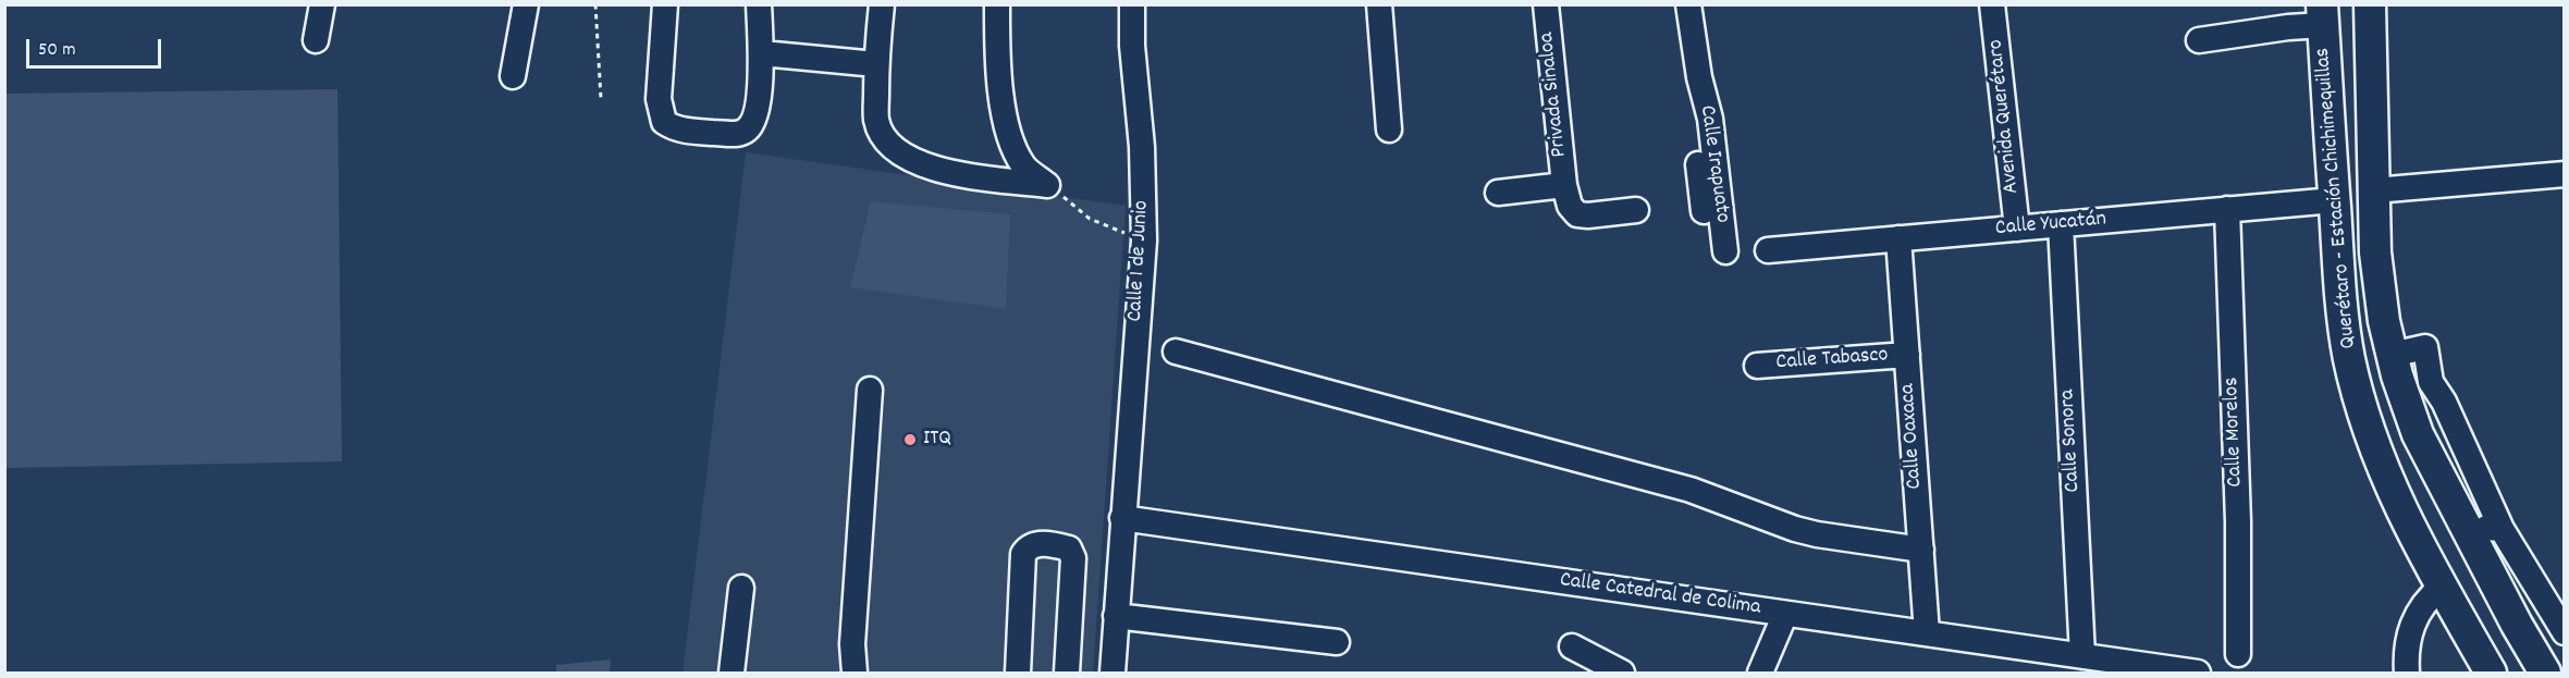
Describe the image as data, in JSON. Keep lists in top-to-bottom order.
{
  "streets": {
    "main road": ["Querétaro - Estación Chichimequillas"],
    "street": [
      "Privada Sinaloa",
      "Avenida Querétaro",
      "Calle Irapuato",
      "Calle Yucatán",
      "Calle 1 de Junio",
      "Calle Tabasco",
      "Calle Morelos",
      "Calle Oaxaca",
      "Calle Sonora",
      "Calle Catedral de Colima"
    ]
  },
  "crossings": [
    ["Avenida Querétaro", "Calle Yucatán"],
    ["Querétaro - Estación Chichimequillas", "Calle Yucatán"],
    ["Calle Yucatán", "Calle Morelos"],
    ["Calle Yucatán", "Calle Oaxaca"],
    ["Calle Yucatán", "Calle Sonora"],
    ["Calle 1 de Junio", "Calle Catedral de Colima"],
    ["Calle Tabasco", "Calle Oaxaca"],
    ["Calle Oaxaca", "Calle Catedral de Colima"],
    ["Calle Sonora", "Calle Catedral de Colima"]
  ],
  "places": ["ITQ"],
  "scale_bar": "50 m"
}
